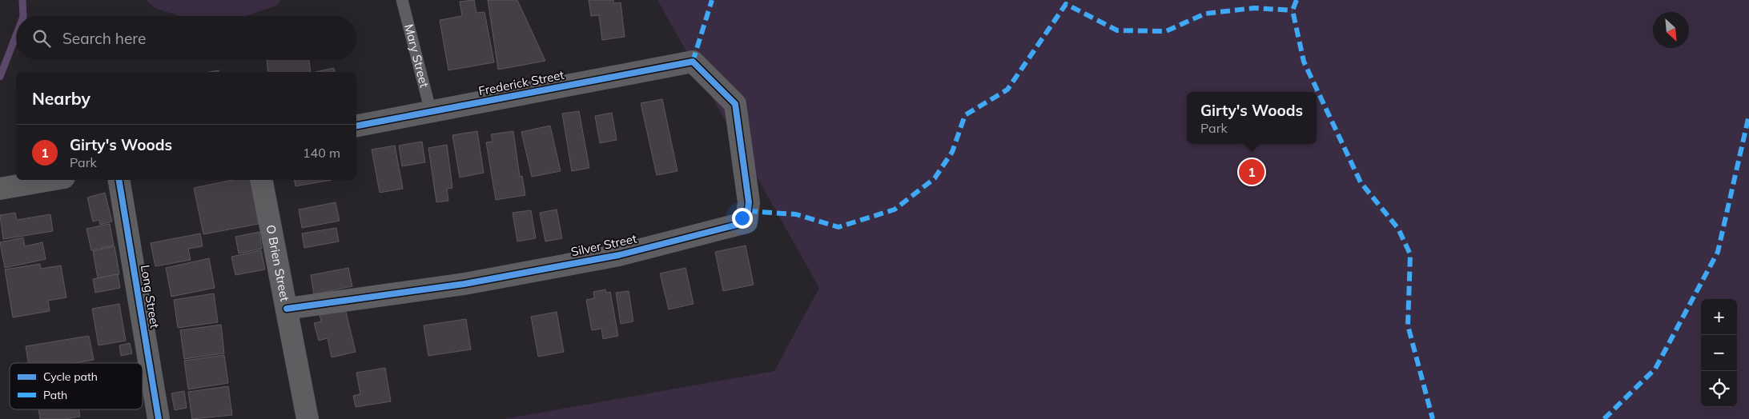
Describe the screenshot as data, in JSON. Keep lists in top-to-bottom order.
{
  "streets": {
    "street": [
      "Frederick Street",
      "Silver Street",
      "O Brien Street",
      "Long Street"
    ],
    "lane": ["Mary Street"]
  },
  "crossings": [
    ["Mary Street", "Frederick Street"],
    ["Frederick Street", "Silver Street"],
    ["Silver Street", "O Brien Street"]
  ],
  "legend": ["Cycle path", "Path"],
  "north": "bottom right",
  "page": {
    "search": "Search here",
    "heading": "Nearby",
    "popup": ["Girty's Woods", "Park"],
    "list": [
      {
        "mark": "1",
        "name": "Girty's Woods",
        "note": "Park",
        "value": "140 m"
      }
    ],
    "pins": "1",
    "map_buttons": ["+", "−"]
  }
}
